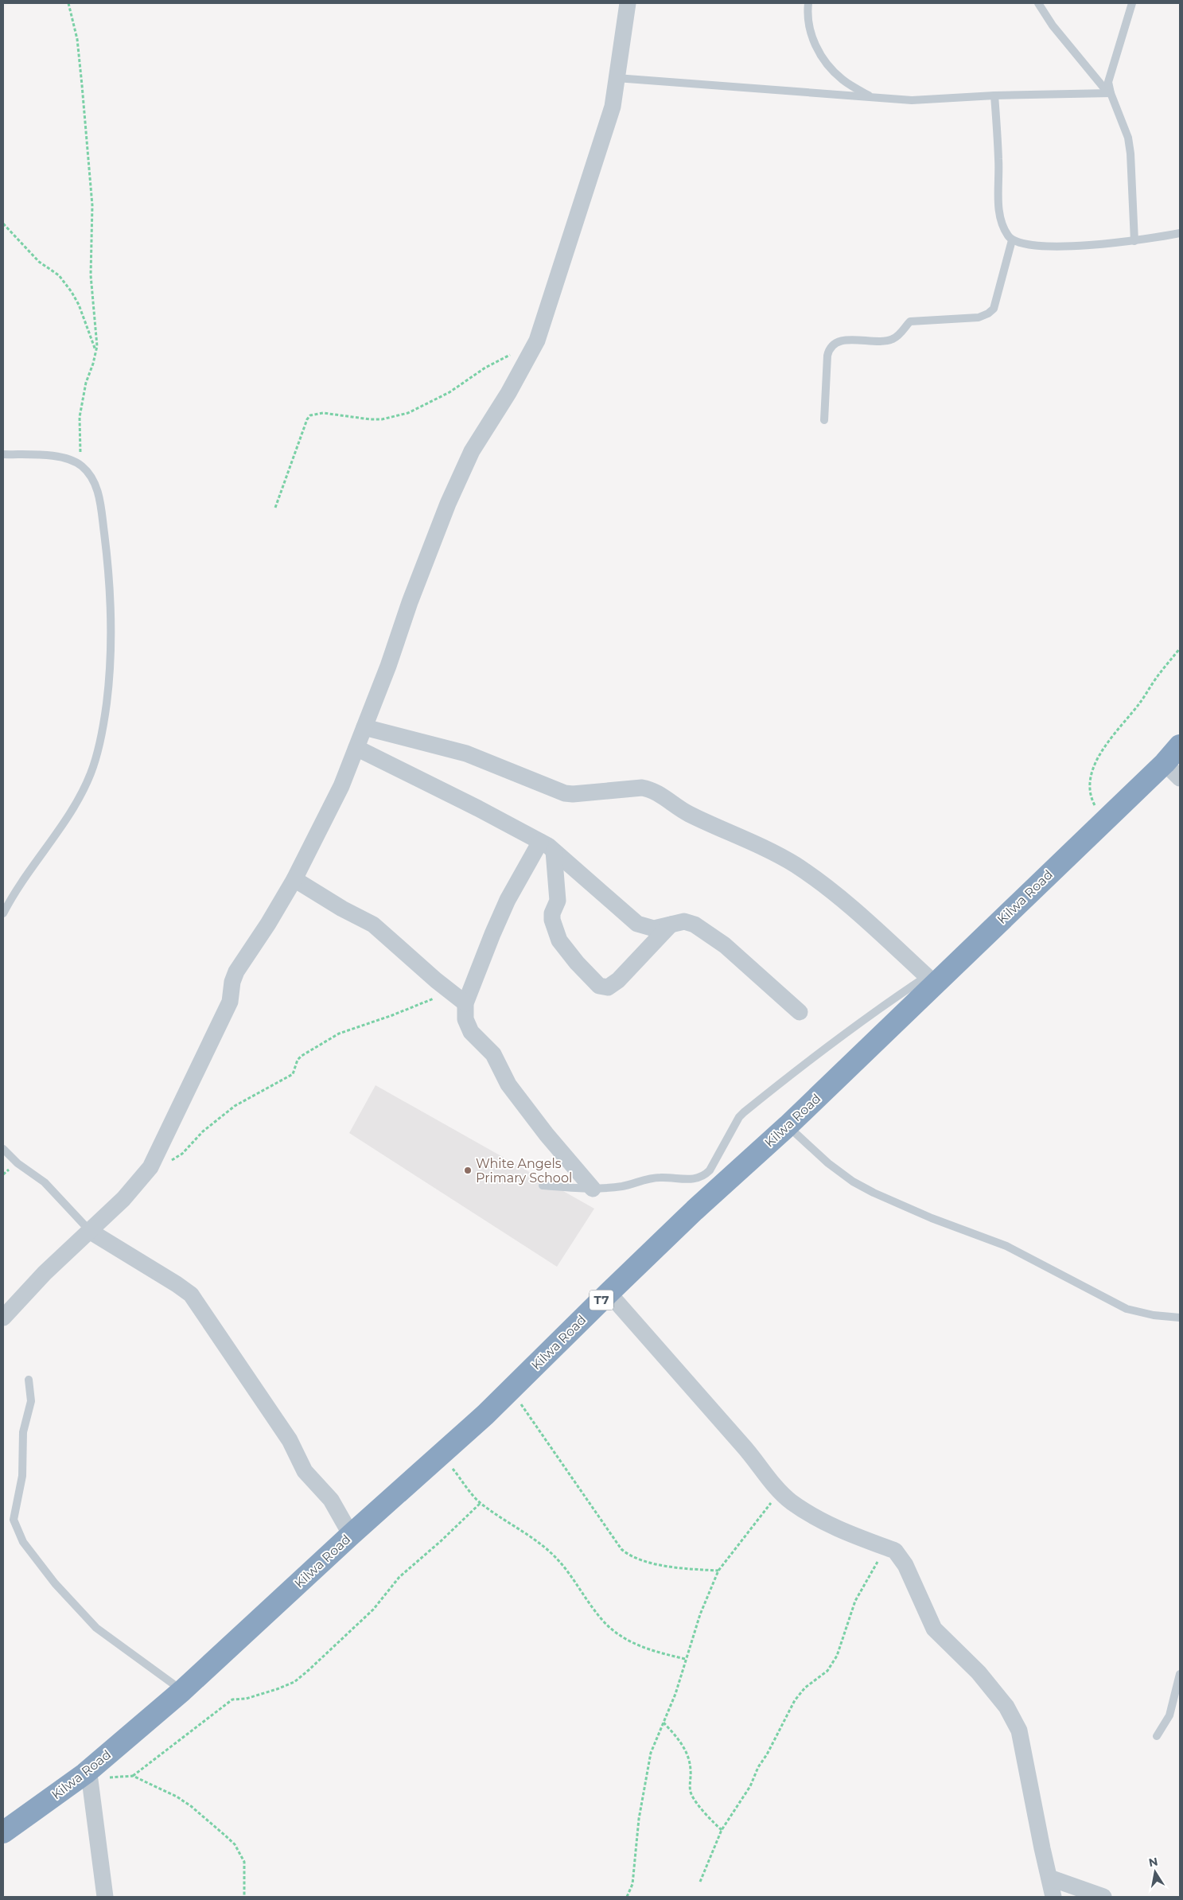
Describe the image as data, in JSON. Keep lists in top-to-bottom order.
{
  "streets": {
    "highway": ["Kilwa Road", "T7"]
  },
  "places": ["White Angels Primary School"],
  "north": "top"
}
